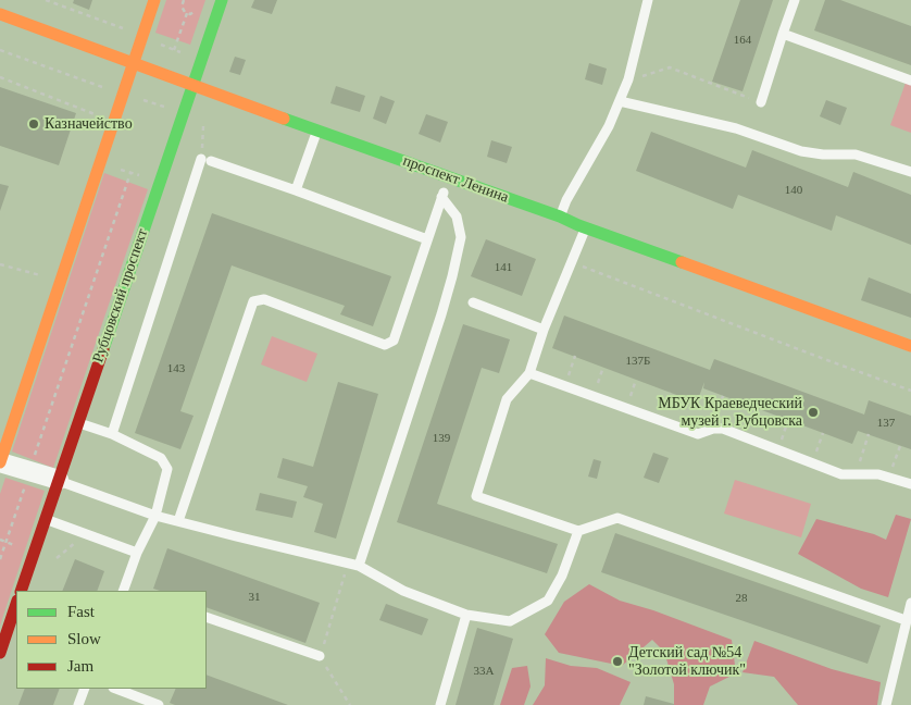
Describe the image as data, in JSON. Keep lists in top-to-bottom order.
{
  "streets": {
    "street": ["проспект Ленина", "Рубцовский проспект"]
  },
  "crossings": [
    ["проспект Ленина", "Рубцовский проспект"]
  ],
  "places": ["Казначейство", "МБУК Краеведческий музей г. Рубцовска", "Детский сад №54 \"Золотой ключик\""],
  "house_numbers": [
    "164",
    "140",
    "141",
    "137Б",
    "143",
    "137",
    "139",
    "31",
    "28",
    "33А"
  ],
  "legend": ["Fast", "Slow", "Jam"]
}
